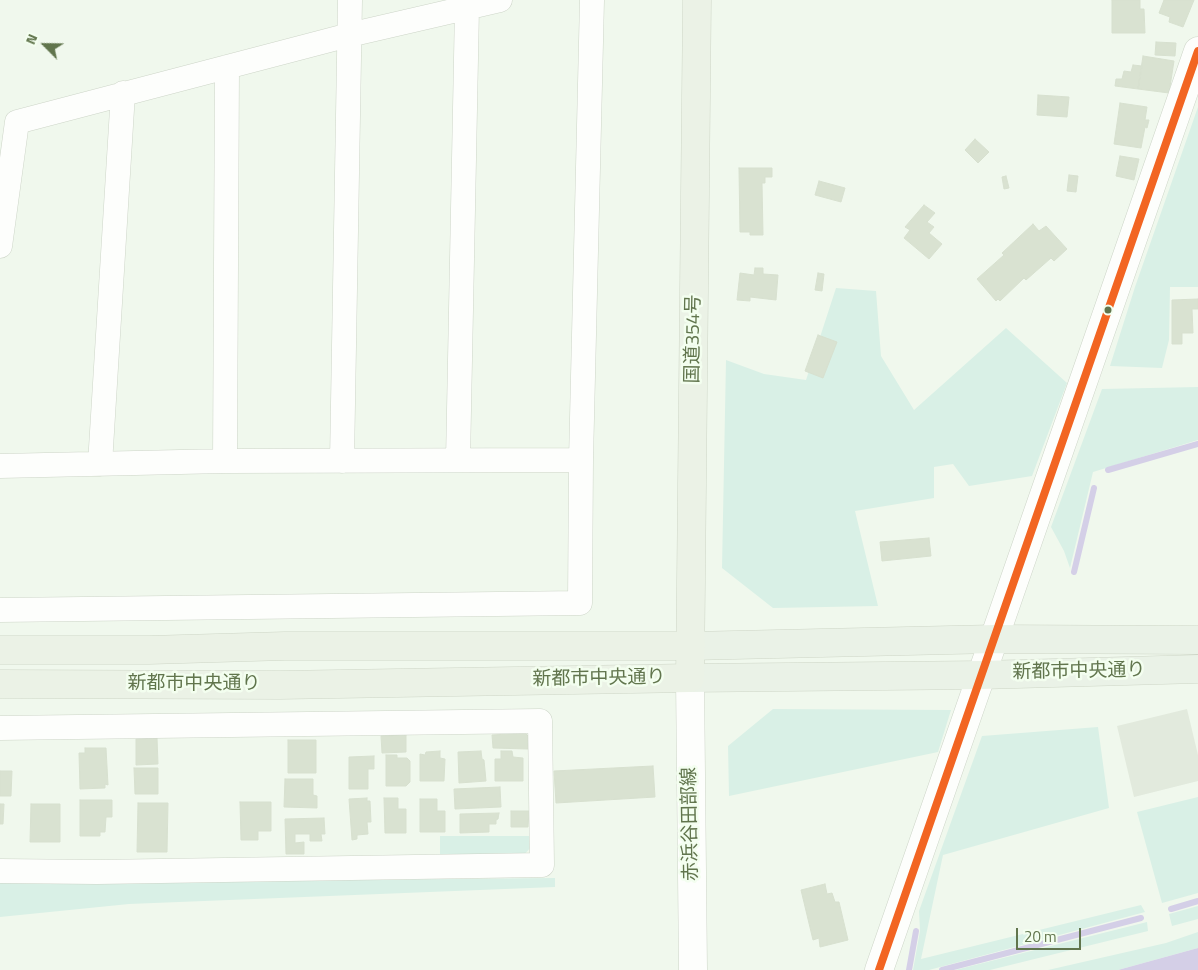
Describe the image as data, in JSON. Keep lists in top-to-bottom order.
{
  "streets": {
    "highway": ["国道354号", "新都市中央通り"],
    "street": ["赤浜谷田部線"]
  },
  "crossings": [
    ["国道354号", "新都市中央通り"],
    ["国道354号", "赤浜谷田部線"],
    ["新都市中央通り", "赤浜谷田部線"]
  ],
  "scale_bar": "20 m",
  "north": "top left"
}
